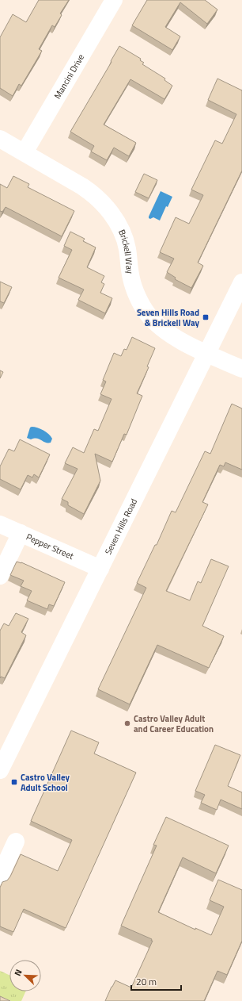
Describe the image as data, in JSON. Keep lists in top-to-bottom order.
{
  "streets": {
    "street": [
      "Mancini Drive",
      "Brickell Way",
      "Seven Hills Road",
      "Pepper Street"
    ]
  },
  "crossings": [
    ["Mancini Drive", "Brickell Way"],
    ["Brickell Way", "Seven Hills Road"],
    ["Seven Hills Road", "Pepper Street"]
  ],
  "places": {
    "transit": ["Seven Hills Road & Brickell Way", "Castro Valley Adult School"],
    "other": ["Castro Valley Adult and Career Education"]
  },
  "scale_bar": "20 m",
  "north": "top left"
}
